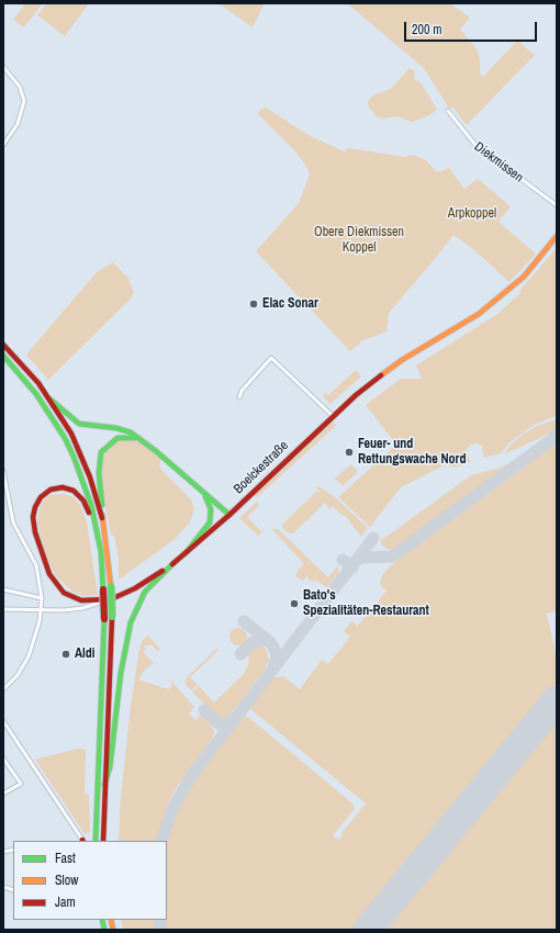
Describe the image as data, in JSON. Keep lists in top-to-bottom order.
{
  "streets": {
    "main road": ["Boelckestraße"],
    "street": ["Diekmissen"]
  },
  "parks": ["Arpkoppel", "Obere Diekmissen Koppel"],
  "places": [
    "Elac Sonar",
    "Feuer- und Rettungswache Nord",
    "Bato's Spezialitäten-Restaurant",
    "Aldi"
  ],
  "legend": ["Fast", "Slow", "Jam"],
  "scale_bar": "200 m"
}
